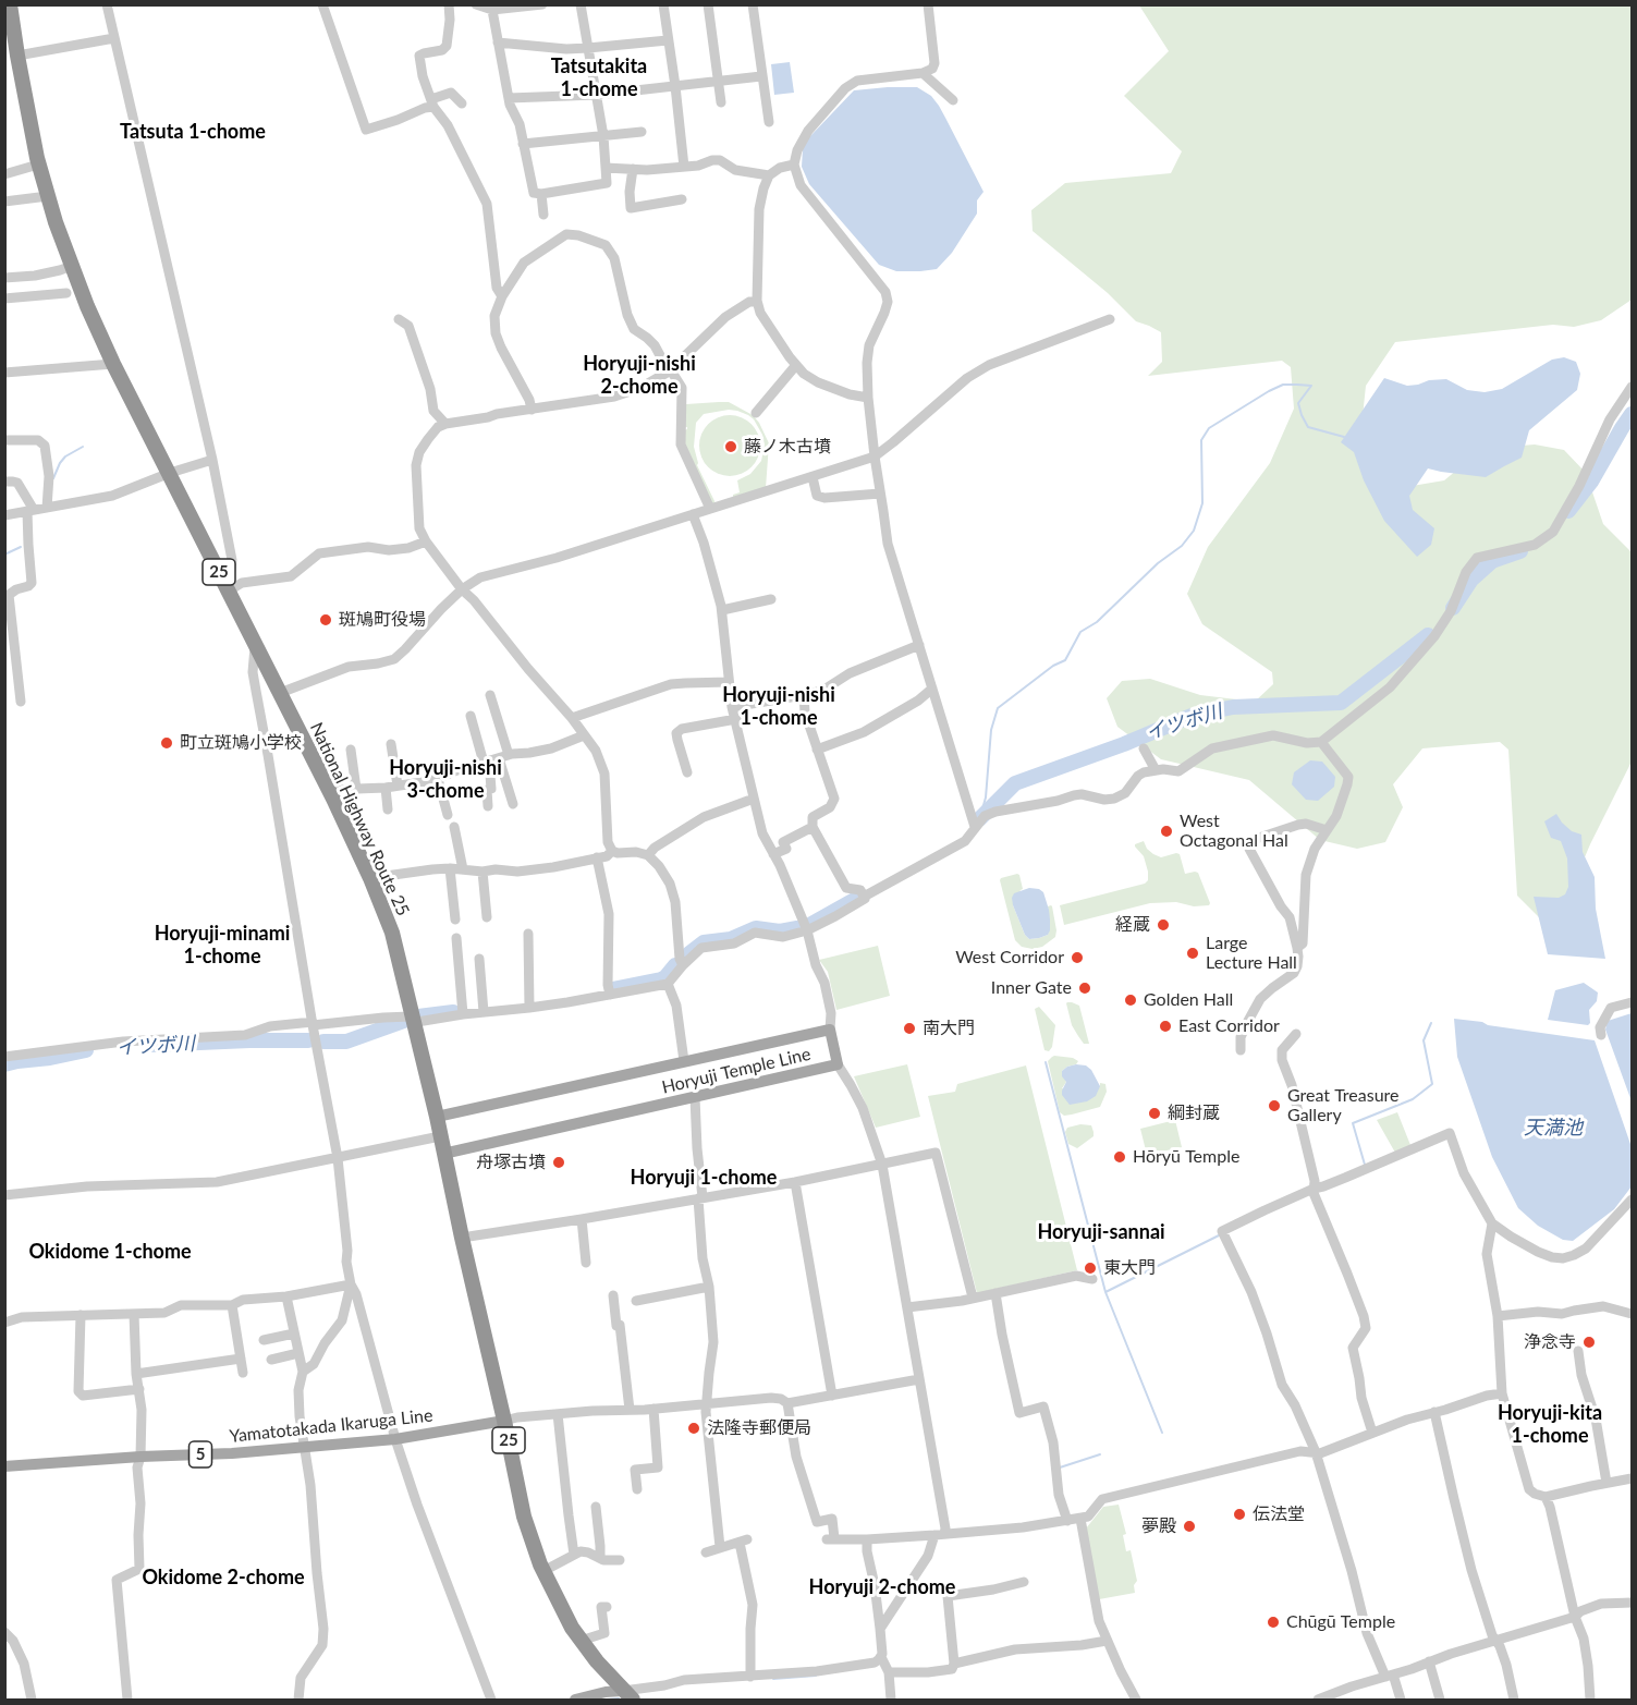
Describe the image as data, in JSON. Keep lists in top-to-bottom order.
{
  "streets": {
    "highway": ["25", "National Highway Route 25"],
    "main road": ["Horyuji Temple Line", "Yamatotakada Ikaruga Line", "5"]
  },
  "crossings": [
    ["National Highway Route 25", "Horyuji Temple Line"],
    ["National Highway Route 25", "Yamatotakada Ikaruga Line"]
  ],
  "districts": [
    "Tatsutakita 1-chome",
    "Tatsuta 1-chome",
    "Horyuji-nishi 2-chome",
    "Horyuji-nishi 1-chome",
    "Horyuji-nishi 3-chome",
    "Horyuji-minami 1-chome",
    "Horyuji 1-chome",
    "Horyuji-sannai",
    "Okidome 1-chome",
    "Horyuji-kita 1-chome",
    "Okidome 2-chome",
    "Horyuji 2-chome"
  ],
  "water": ["イツボ川", "天満池"],
  "places": [
    "藤ノ木古墳",
    "斑鳩町役場",
    "町立斑鳩小学校",
    "West Octagonal Hal",
    "経蔵",
    "Large Lecture Hall",
    "West Corridor",
    "Inner Gate",
    "Golden Hall",
    "East Corridor",
    "南大門",
    "Great Treasure Gallery",
    "綱封蔵",
    "Hōryū Temple",
    "舟塚古墳",
    "東大門",
    "浄念寺",
    "法隆寺郵便局",
    "伝法堂",
    "夢殿",
    "Chūgū Temple"
  ]
}
